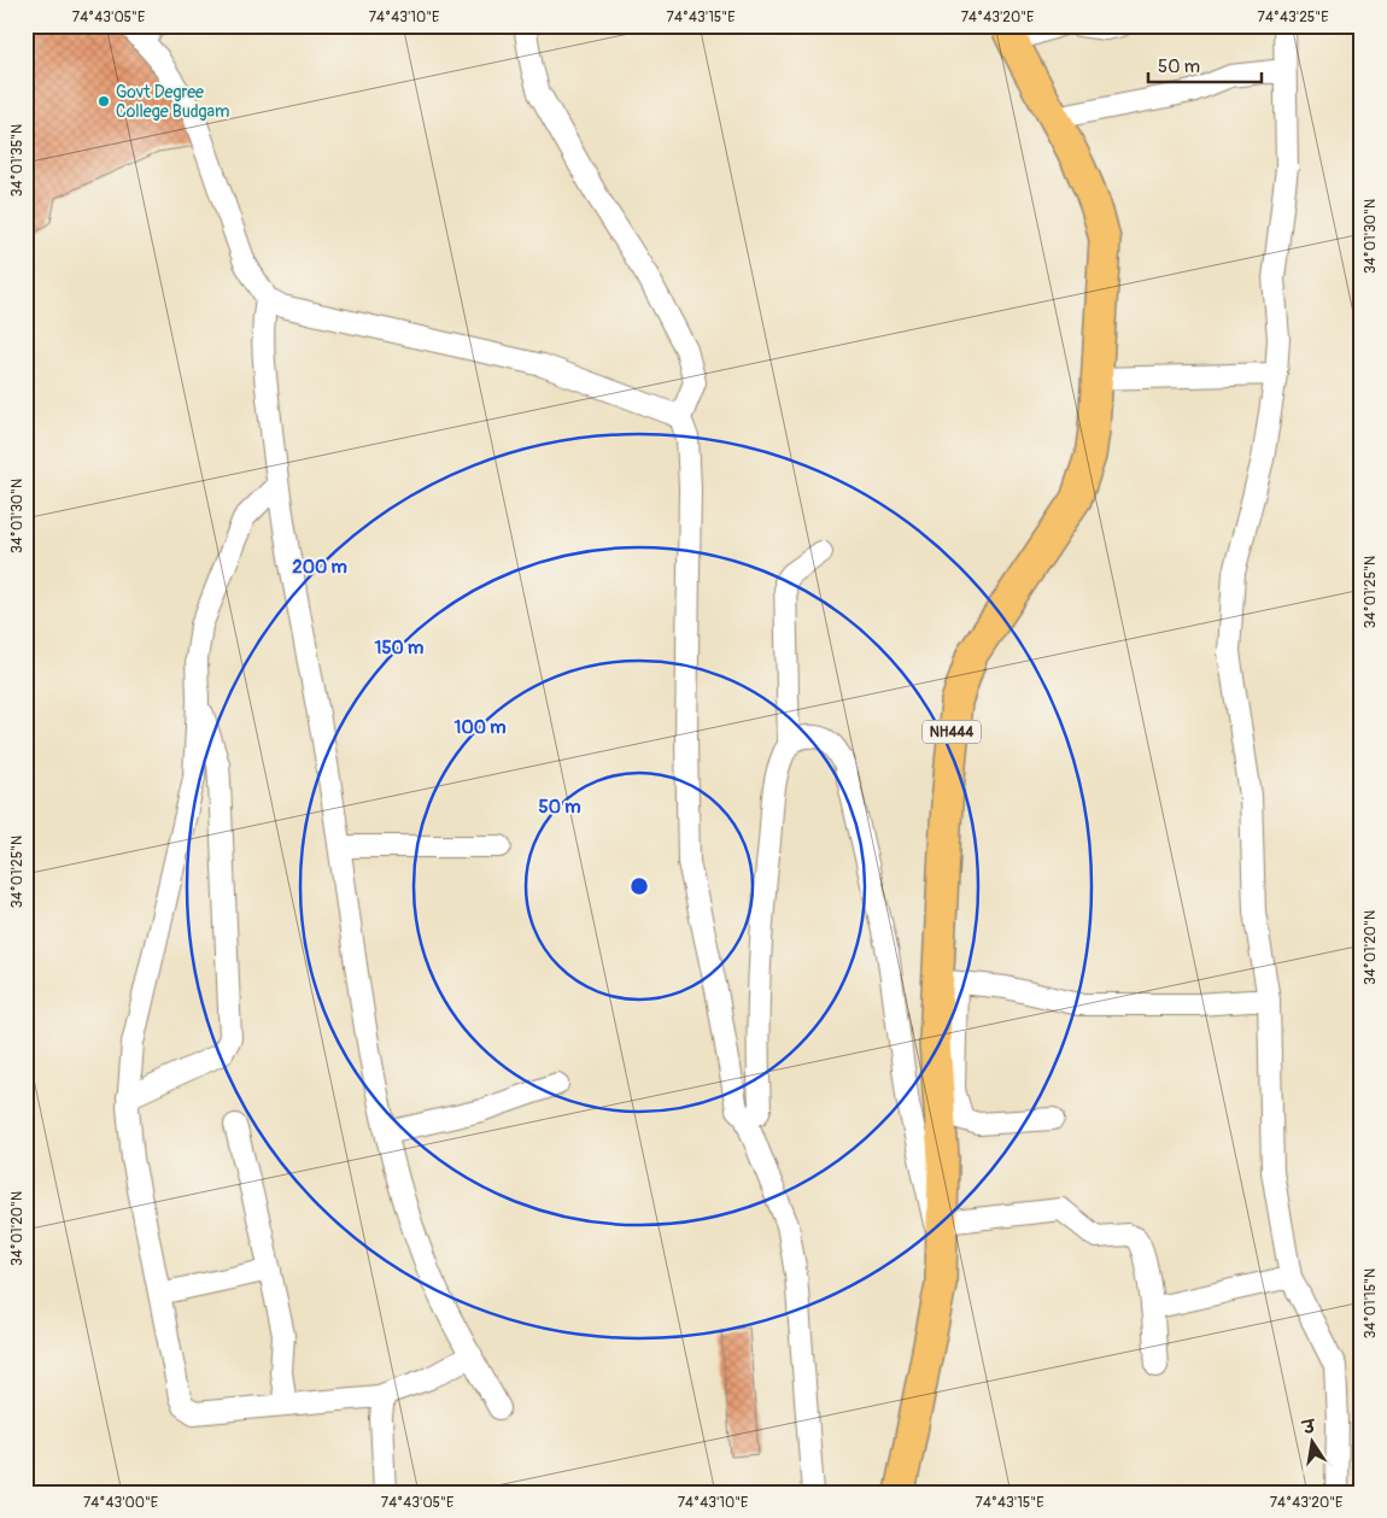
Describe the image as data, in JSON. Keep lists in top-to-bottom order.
{
  "streets": {
    "highway": ["NH444"]
  },
  "places": ["Govt Degree College Budgam"],
  "scale_bar": "50 m",
  "north": "top",
  "coordinates": [
    "74°43'05\"E",
    "74°43'10\"E",
    "74°43'15\"E",
    "74°43'20\"E",
    "74°43'25\"E",
    "34°01'35\"N",
    "34°01'30\"N",
    "34°01'25\"N",
    "34°01'20\"N",
    "34°01'15\"N",
    "74°43'00\"E"
  ],
  "rings": [
    "200 m",
    "150 m",
    "100 m",
    "50 m"
  ]
}
